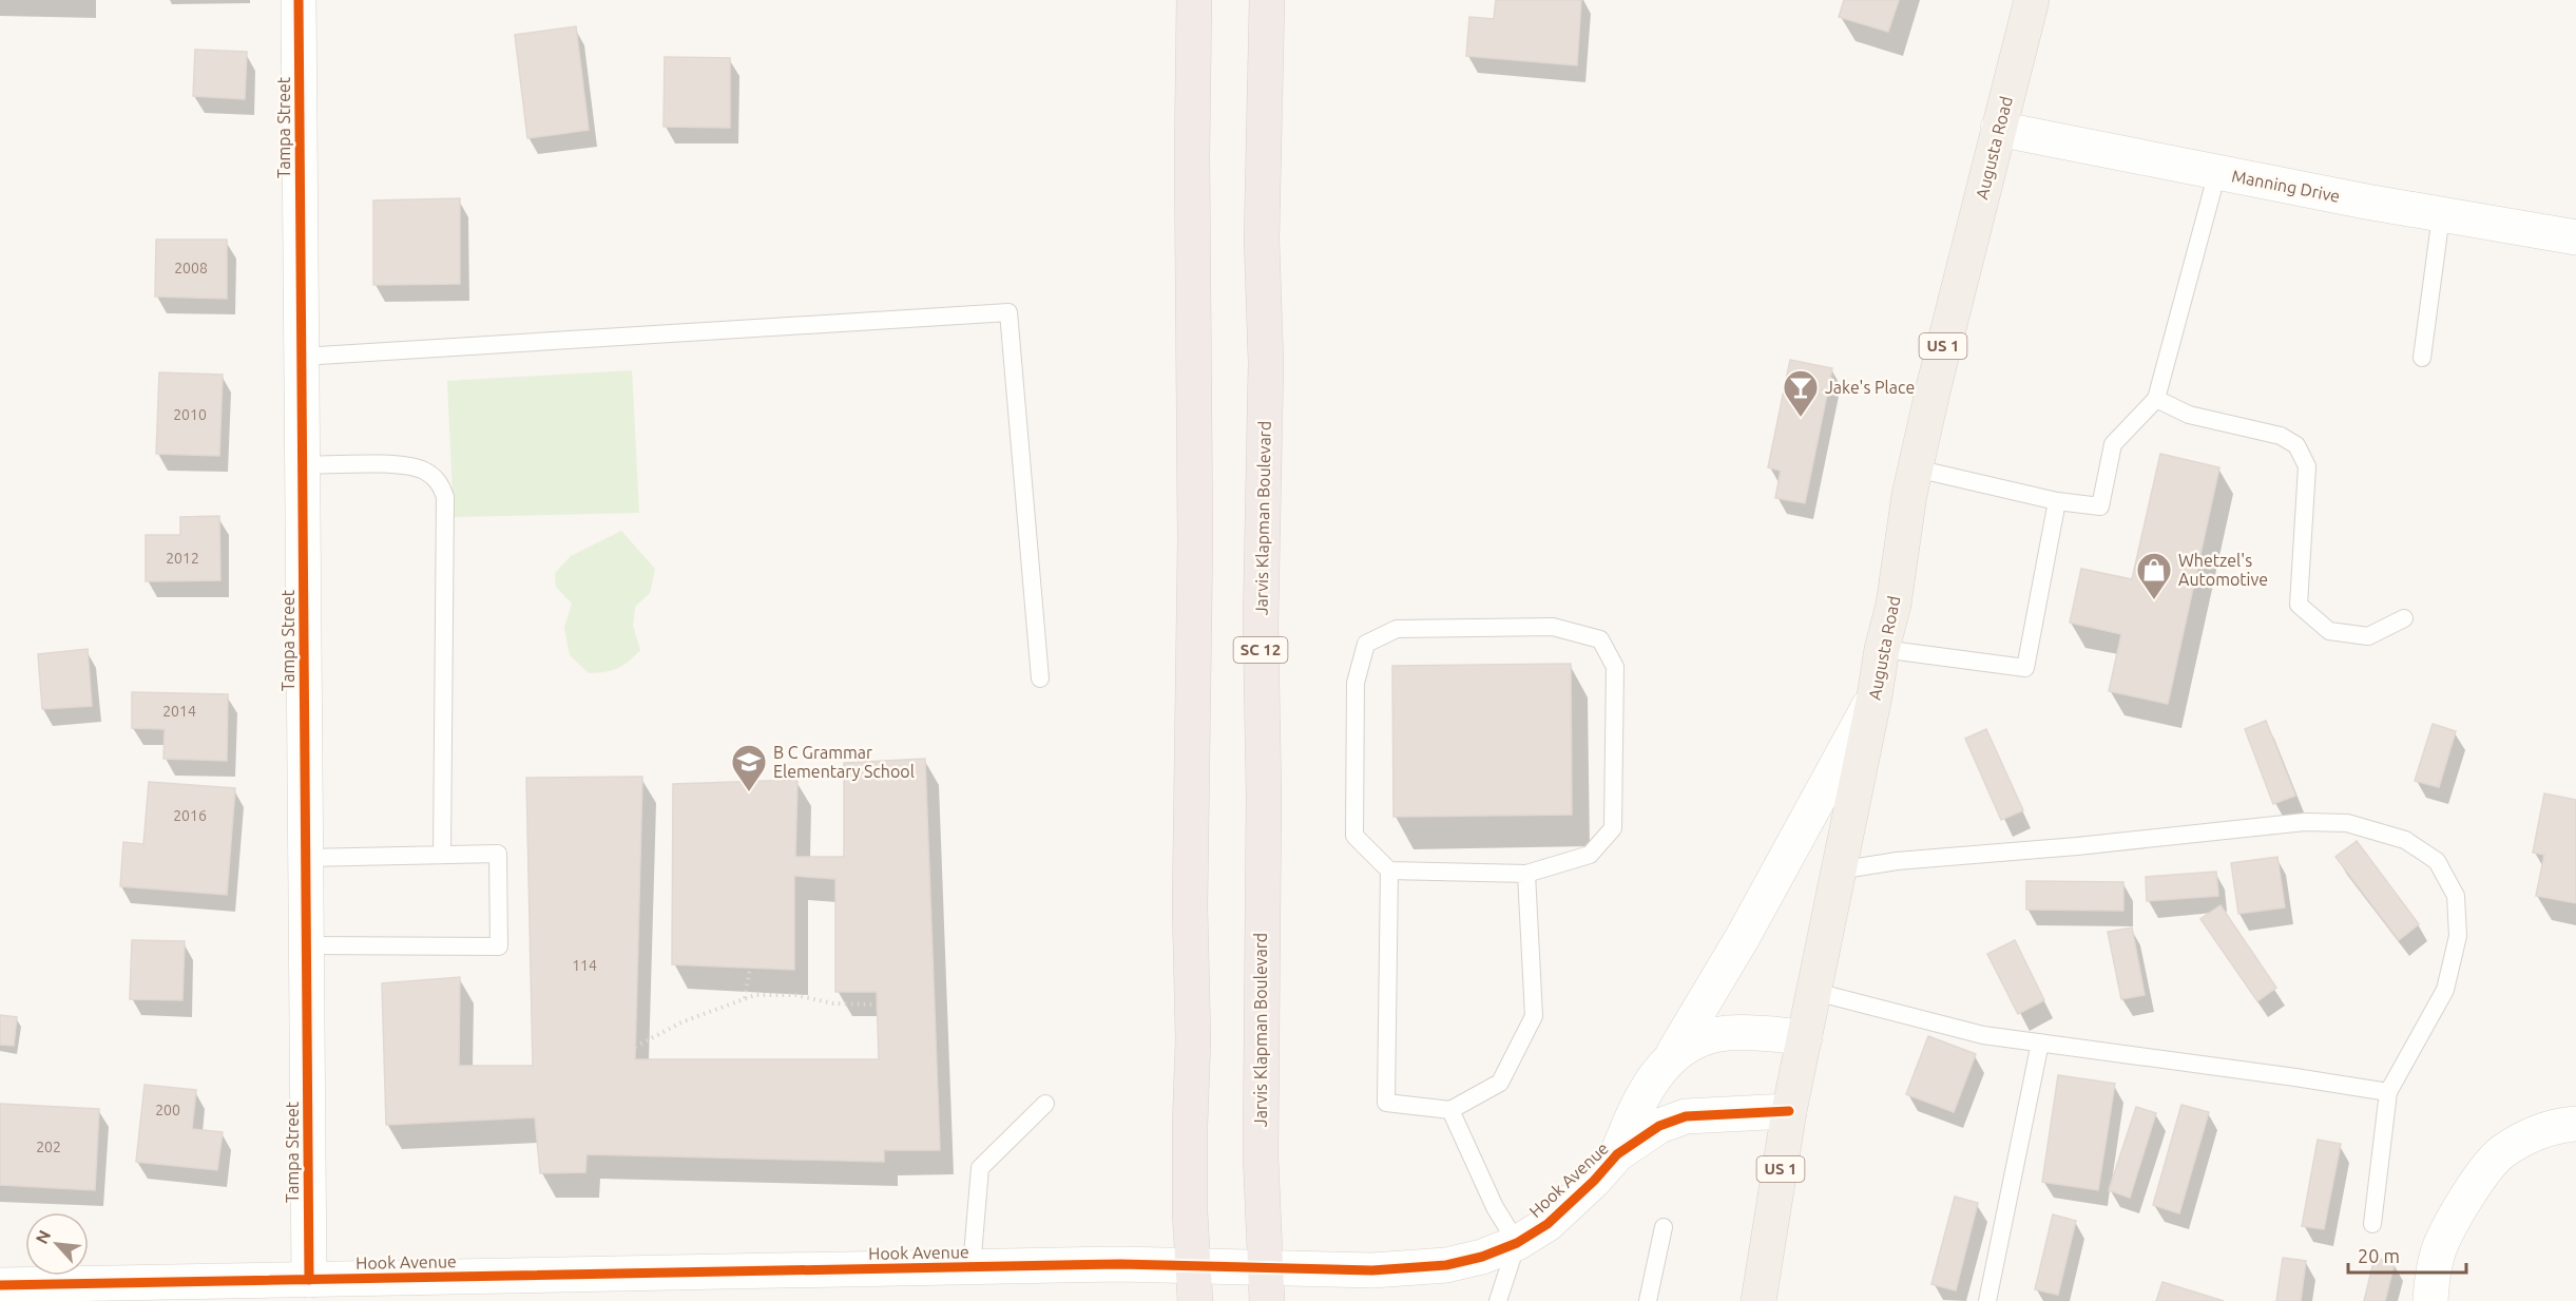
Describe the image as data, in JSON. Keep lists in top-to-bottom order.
{
  "streets": {
    "highway": ["Jarvis Klapman Boulevard", "SC 12"],
    "main road": ["Augusta Road", "US 1"],
    "street": ["Tampa Street", "Manning Drive", "Hook Avenue"]
  },
  "crossings": [
    ["Tampa Street", "Hook Avenue"],
    ["Augusta Road", "Manning Drive"],
    ["Augusta Road", "Hook Avenue"],
    ["Jarvis Klapman Boulevard", "Hook Avenue"]
  ],
  "places": {
    "bar": ["Jake's Place"],
    "shop": ["Whetzel's Automotive"],
    "school or university": ["B C Grammar Elementary School"]
  },
  "house_numbers": [
    "2008",
    "2010",
    "2012",
    "2014",
    "2016",
    "114",
    "200",
    "202"
  ],
  "scale_bar": "20 m",
  "north": "top left"
}
